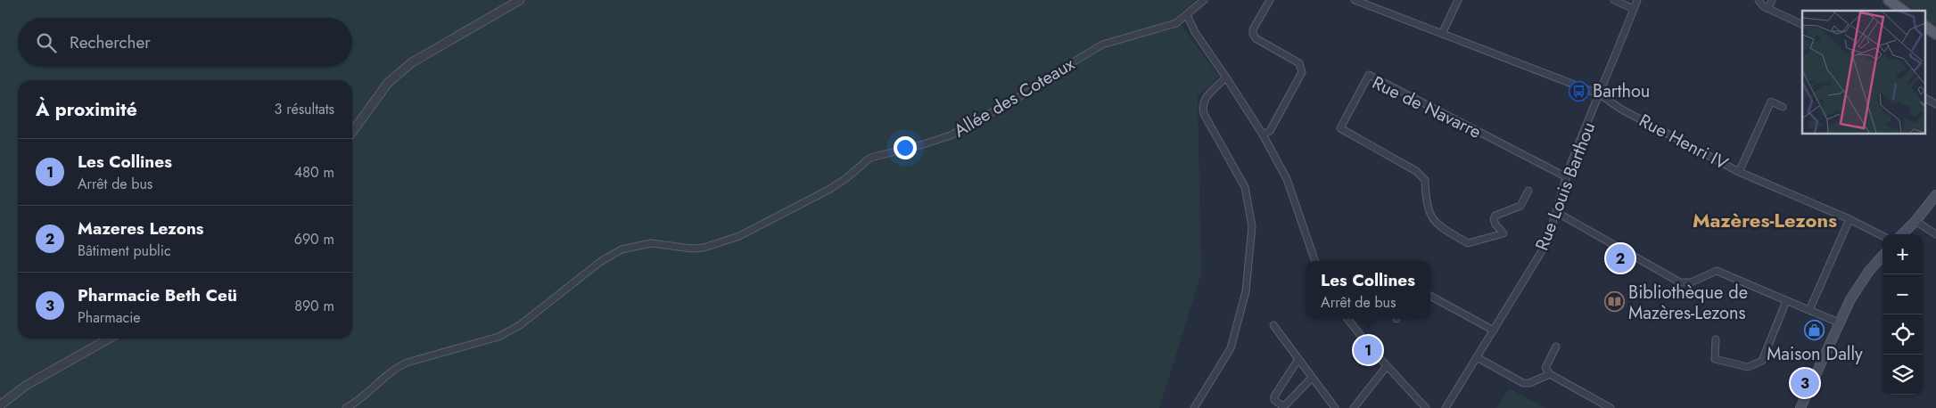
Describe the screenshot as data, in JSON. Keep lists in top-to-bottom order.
{
  "streets": {
    "street": [
      "Allée des Coteaux",
      "Rue de Navarre",
      "Rue Henri IV",
      "Rue Louis Barthou"
    ]
  },
  "crossings": [
    ["Rue de Navarre", "Rue Louis Barthou"],
    ["Rue Henri IV", "Rue Louis Barthou"]
  ],
  "districts": ["Mazères-Lezons"],
  "places": {
    "bus stop": ["Barthou"],
    "library": ["Bibliothèque de Mazères-Lezons"],
    "shop": ["Maison Dally"]
  },
  "page": {
    "search": "Rechercher",
    "heading": ["À proximité", "3 résultats"],
    "list": [
      {
        "mark": "1",
        "name": "Les Collines",
        "note": "Arrêt de bus",
        "value": "480 m"
      },
      {
        "mark": "2",
        "name": "Mazeres Lezons",
        "note": "Bâtiment public",
        "value": "690 m"
      },
      {
        "mark": "3",
        "name": "Pharmacie Beth Ceü",
        "note": "Pharmacie",
        "value": "890 m"
      }
    ],
    "map_buttons": ["+", "−"],
    "pins": ["2", "1", "3"],
    "popup": ["Les Collines", "Arrêt de bus"]
  }
}
